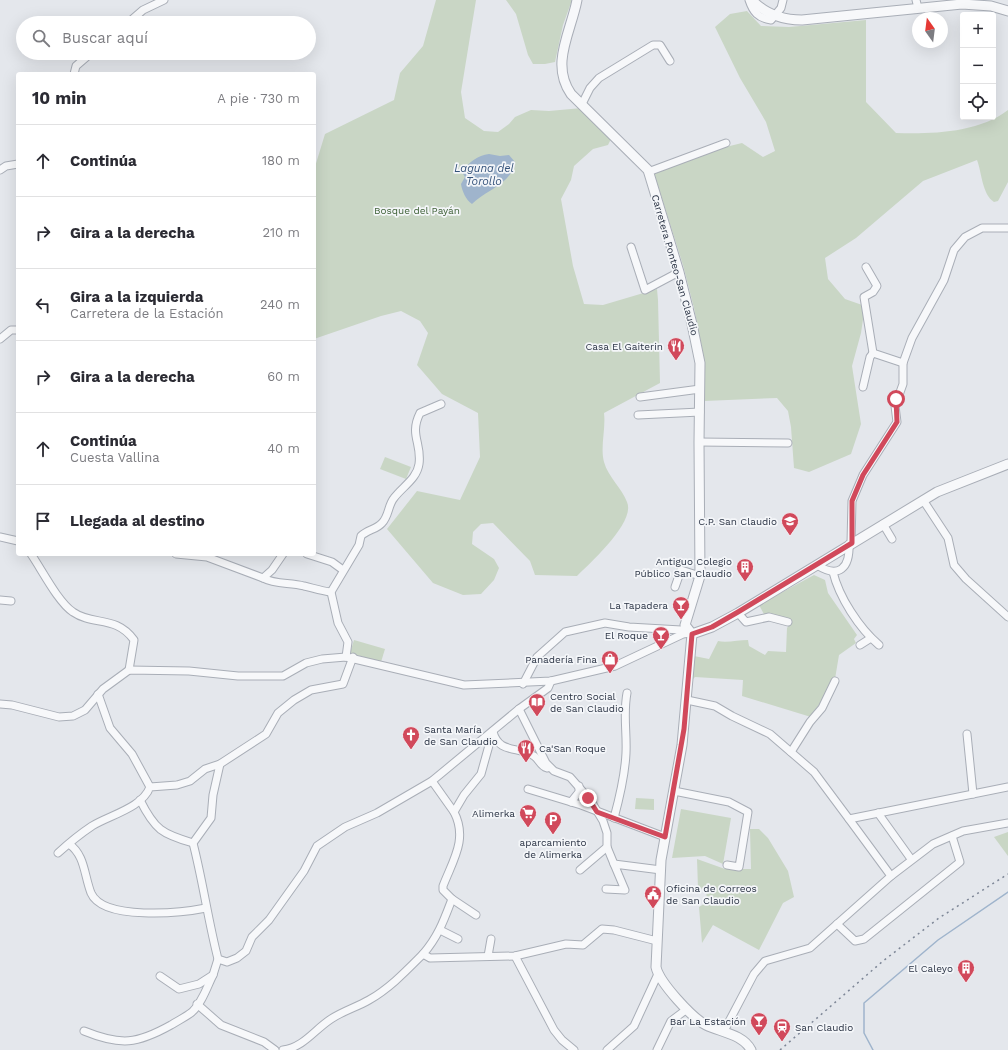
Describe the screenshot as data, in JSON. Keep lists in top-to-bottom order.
{
  "streets": {
    "street": ["Carretera Ponteo-San Claudio"]
  },
  "water": ["Laguna del Torollo"],
  "parks": ["Bosque del Payán"],
  "places": {
    "restaurant": ["Casa El Gaiterin", "Ca'San Roque"],
    "school or university": ["C.P. San Claudio"],
    "building": ["Antiguo Colegio Público San Claudio", "El Caleyo"],
    "bar": ["La Tapadera", "El Roque", "Bar La Estación"],
    "shop": ["Panadería Fina"],
    "library": ["Centro Social de San Claudio"],
    "church": ["Santa María de San Claudio"],
    "supermarket": ["Alimerka"],
    "parking": ["aparcamiento de Alimerka"],
    "public building": ["Oficina de Correos de San Claudio"],
    "station": ["San Claudio"]
  },
  "north": "top",
  "page": {
    "map_buttons": ["+", "−"],
    "search": "Buscar aquí",
    "heading": ["10 min", "A pie · 730 m"],
    "list": [
      ["Continúa", "180 m"],
      ["Gira a la derecha", "210 m"],
      ["Gira a la izquierda", "Carretera de la Estación", "240 m"],
      ["Gira a la derecha", "60 m"],
      ["Continúa", "Cuesta Vallina", "40 m"],
      "Llegada al destino"
    ]
  }
}
